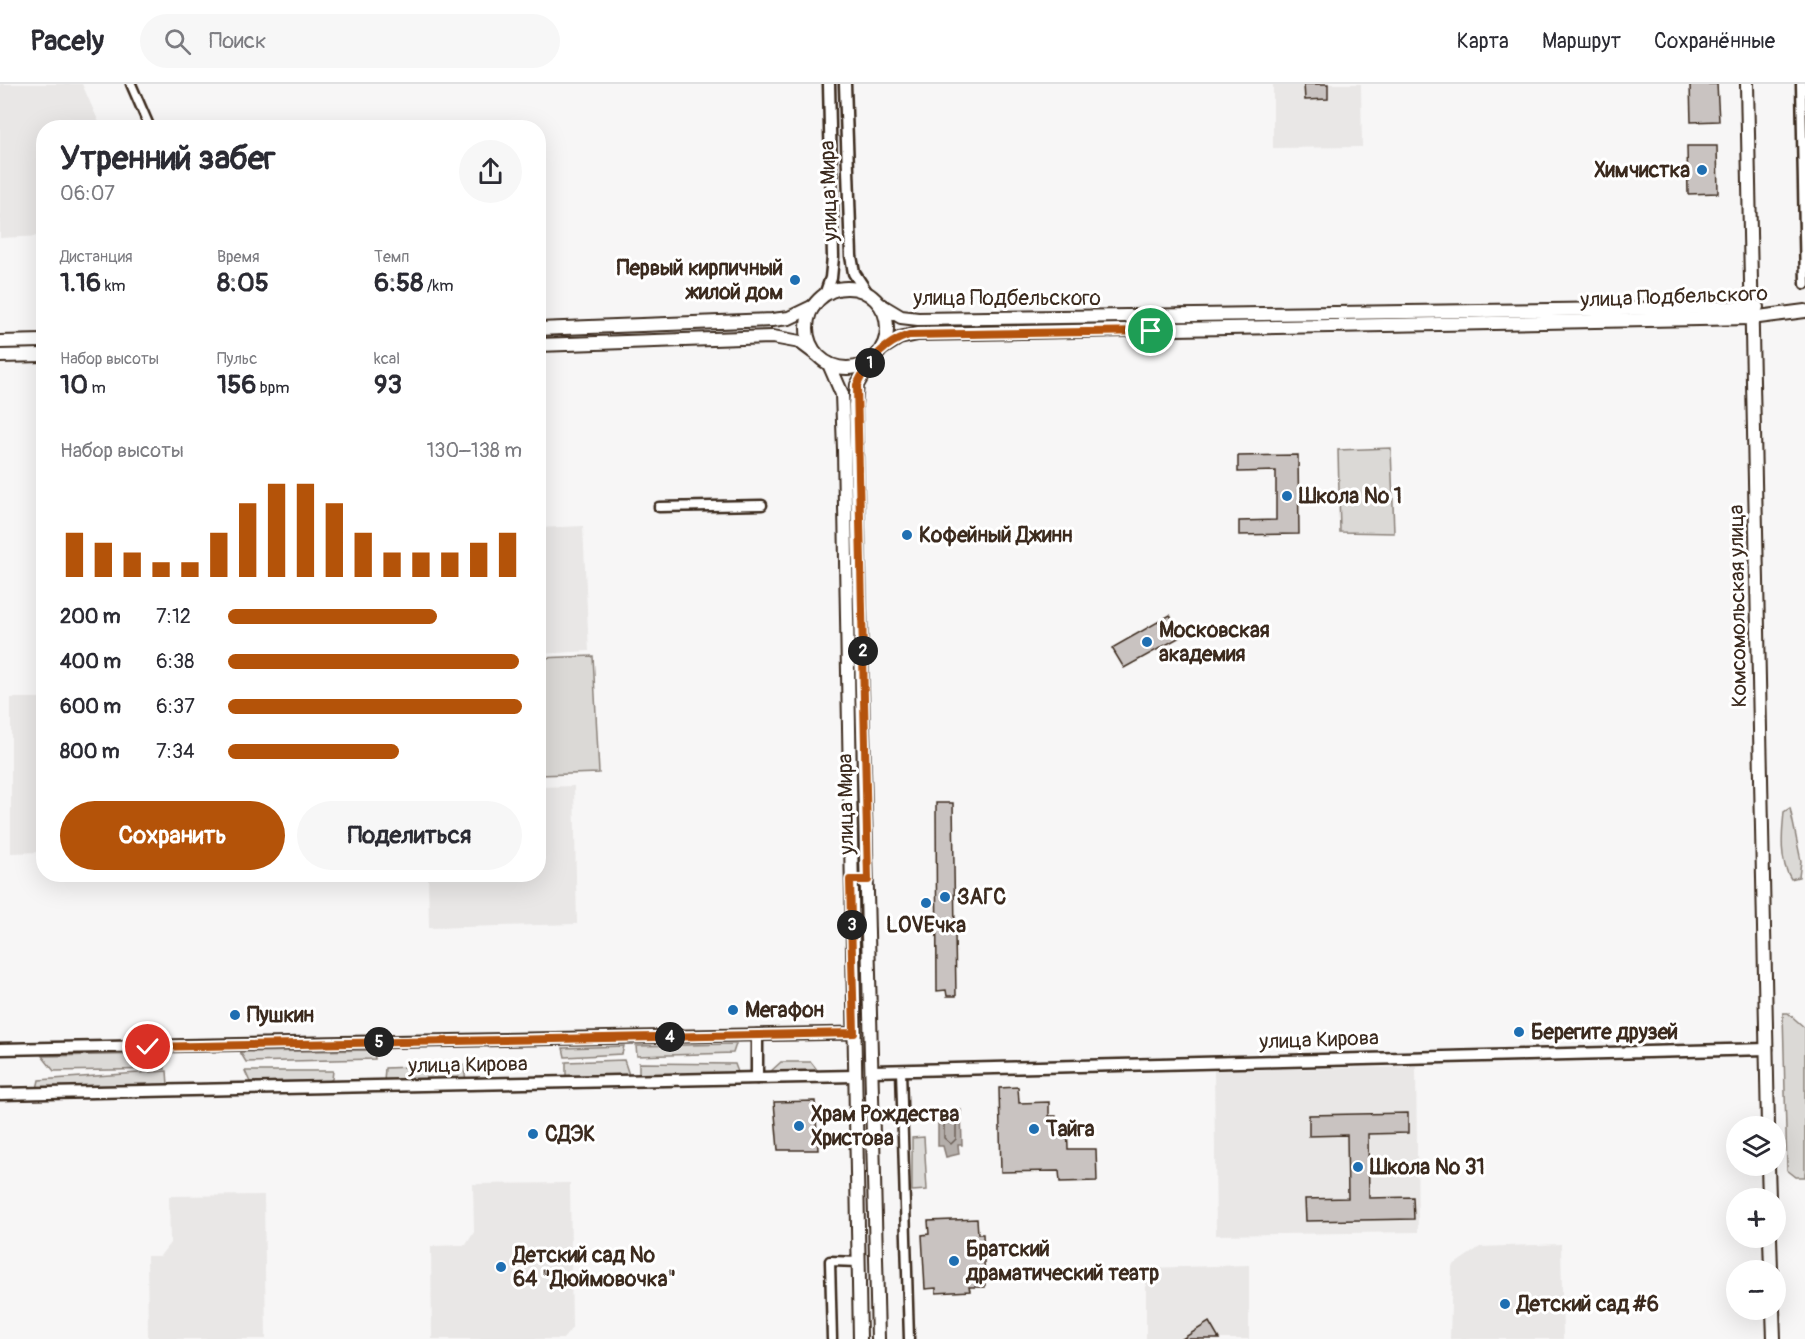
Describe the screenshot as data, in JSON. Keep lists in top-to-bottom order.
{
  "streets": {
    "main road": ["улица Мира", "улица Подбельского", "Комсомольская улица"],
    "street": ["улица Кирова"]
  },
  "crossings": [
    ["улица Мира", "улица Подбельского"],
    ["улица Мира", "улица Кирова"],
    ["улица Подбельского", "Комсомольская улица"],
    ["Комсомольская улица", "улица Кирова"]
  ],
  "places": [
    "Химчистка",
    "Первый кирпичный жилой дом",
    "Школа № 1",
    "Кофейный Джинн",
    "Московская академия",
    "ЗАГС",
    "LOVEчка",
    "Мегафон",
    "Пушкин",
    "Берегите друзей",
    "Храм Рождества Христова",
    "Тайга",
    "СДЭК",
    "Школа № 31",
    "Братский драматический театр",
    "Детский сад № 64 \"Дюймовочка\"",
    "Детский сад #6"
  ],
  "page": {
    "header": "Pacely",
    "search": "Поиск",
    "nav": ["Карта", "Маршрут", "Сохранённые"],
    "heading": ["Утренний забег", "06:07"],
    "stats": [
      ["Дистанция", "1.16 km"],
      ["Время", "8:05"],
      ["Темп", "6:58 /km"],
      ["Набор высоты", "10 m"],
      ["Пульс", "156 bpm"],
      ["kcal", "93"]
    ],
    "pins": [
      "1",
      "2",
      "3",
      "4",
      "5"
    ],
    "chart": ["Набор высоты", "130–138 m"],
    "list": [
      {
        "name": "200 m",
        "note": "7:12"
      },
      {
        "name": "400 m",
        "note": "6:38"
      },
      {
        "name": "600 m",
        "note": "6:37"
      },
      {
        "name": "800 m",
        "note": "7:34"
      }
    ],
    "buttons": ["Сохранить", "Поделиться"],
    "map_buttons": ["+", "−"]
  }
}
